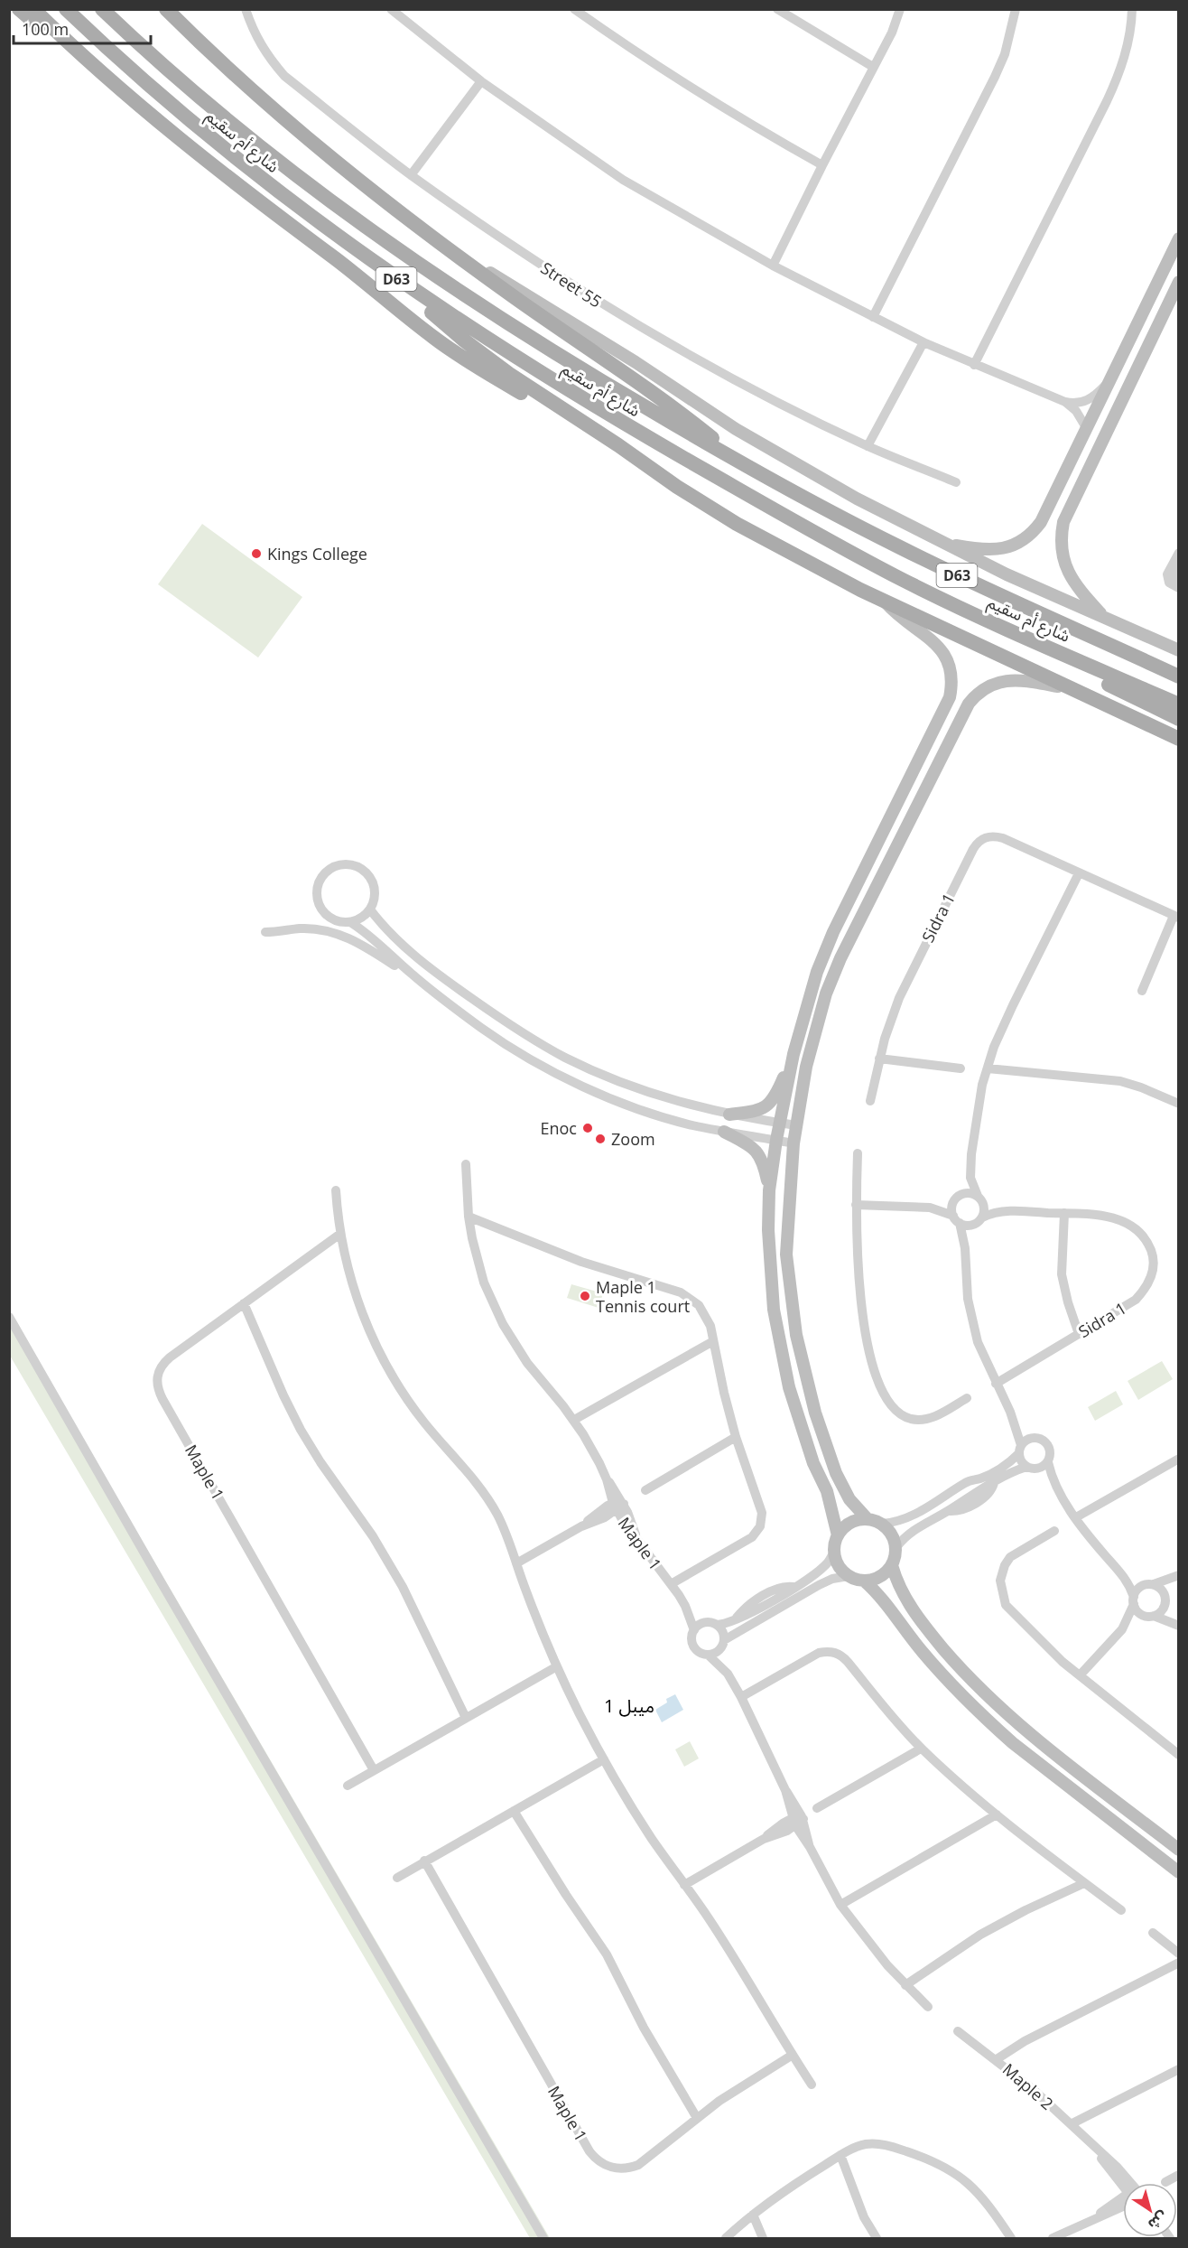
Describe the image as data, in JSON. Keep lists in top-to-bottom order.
{
  "streets": {
    "main road": ["شارع أم سقيم", "D63"],
    "street": [
      "Street 55",
      "Sidra 1",
      "Maple 1",
      "Maple 2"
    ]
  },
  "districts": ["ميبل 1"],
  "places": [
    "Kings College",
    "Enoc",
    "Zoom",
    "Maple 1 Tennis court"
  ],
  "scale_bar": "100 m",
  "north": "bottom right"
}
